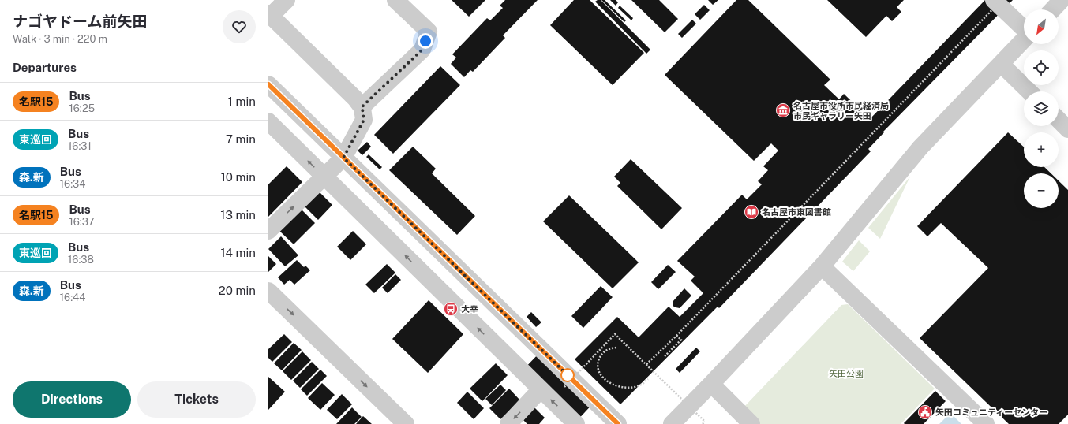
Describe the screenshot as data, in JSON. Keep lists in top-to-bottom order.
{
  "parks": ["矢田公園"],
  "places": {
    "museum": ["名古屋市役所市民経済局 市民ギャラリー矢田"],
    "library": ["名古屋市東図書館"],
    "bus stop": ["大幸"],
    "public building": ["矢田コミュニティーセンター"]
  },
  "lines": ["bus line 名駅15"],
  "north": "bottom left",
  "page": {
    "heading": [
      ["ナゴヤドーム前矢田", "Walk · 3 min · 220 m"],
      "Departures"
    ],
    "map_buttons": ["+", "−"],
    "list": [
      {
        "mark": "名駅15",
        "name": "Bus",
        "note": "16:25",
        "value": "1 min"
      },
      {
        "mark": "東巡回",
        "name": "Bus",
        "note": "16:31",
        "value": "7 min"
      },
      {
        "mark": "森.新",
        "name": "Bus",
        "note": "16:34",
        "value": "10 min"
      },
      {
        "mark": "名駅15",
        "name": "Bus",
        "note": "16:37",
        "value": "13 min"
      },
      {
        "mark": "東巡回",
        "name": "Bus",
        "note": "16:38",
        "value": "14 min"
      },
      {
        "mark": "森.新",
        "name": "Bus",
        "note": "16:44",
        "value": "20 min"
      }
    ],
    "buttons": ["Directions", "Tickets"]
  }
}
